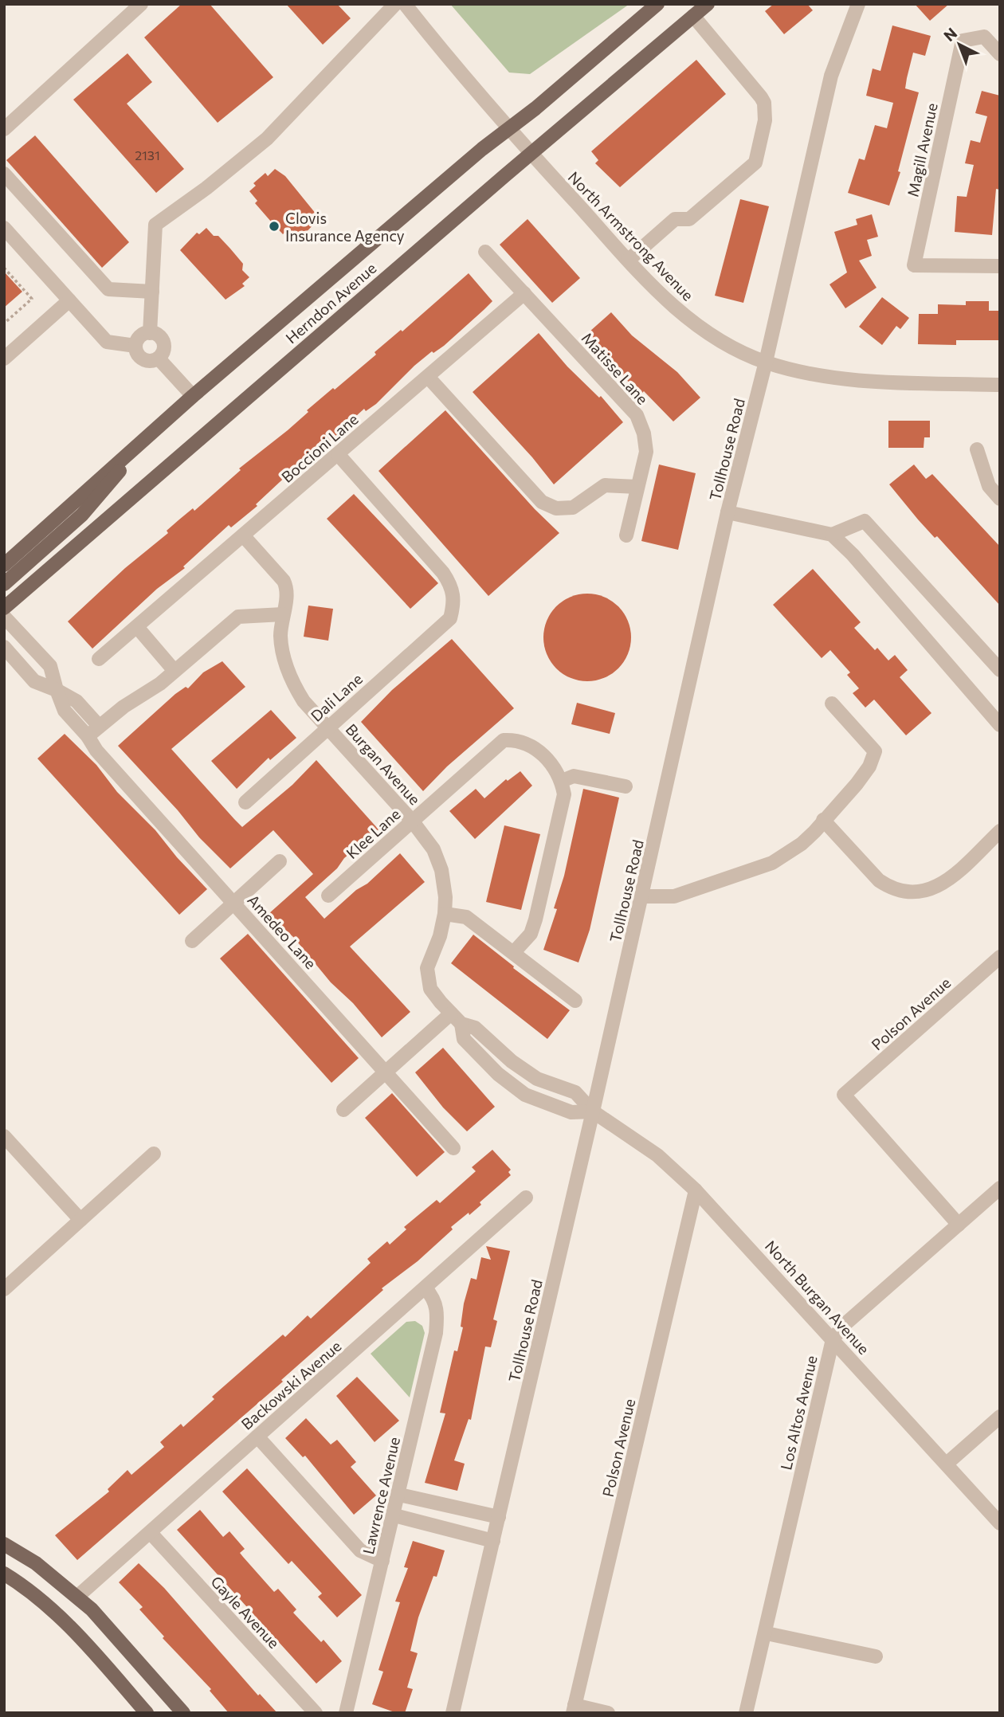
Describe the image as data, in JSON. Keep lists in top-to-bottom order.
{
  "streets": {
    "main road": ["Herndon Avenue"],
    "street": [
      "Magill Avenue",
      "North Armstrong Avenue",
      "Matisse Lane",
      "Boccioni Lane",
      "Tollhouse Road",
      "Dali Lane",
      "Burgan Avenue",
      "Klee Lane",
      "Amedeo Lane",
      "Polson Avenue",
      "North Burgan Avenue",
      "Backowski Avenue",
      "Los Altos Avenue",
      "Lawrence Avenue",
      "Gayle Avenue"
    ]
  },
  "crossings": [
    ["North Armstrong Avenue", "Herndon Avenue"],
    ["North Armstrong Avenue", "Tollhouse Road"],
    ["Matisse Lane", "Boccioni Lane"],
    ["Boccioni Lane", "Dali Lane"],
    ["Boccioni Lane", "Burgan Avenue"],
    ["Tollhouse Road", "Burgan Avenue"],
    ["Tollhouse Road", "North Burgan Avenue"],
    ["Dali Lane", "Burgan Avenue"],
    ["Burgan Avenue", "Klee Lane"],
    ["Burgan Avenue", "North Burgan Avenue"],
    ["Polson Avenue", "North Burgan Avenue"],
    ["Polson Avenue", "Los Altos Avenue"],
    ["North Burgan Avenue", "Los Altos Avenue"],
    ["Backowski Avenue", "Lawrence Avenue"],
    ["Backowski Avenue", "Gayle Avenue"]
  ],
  "places": ["Clovis Insurance Agency"],
  "house_numbers": ["2131"],
  "north": "top left"
}
